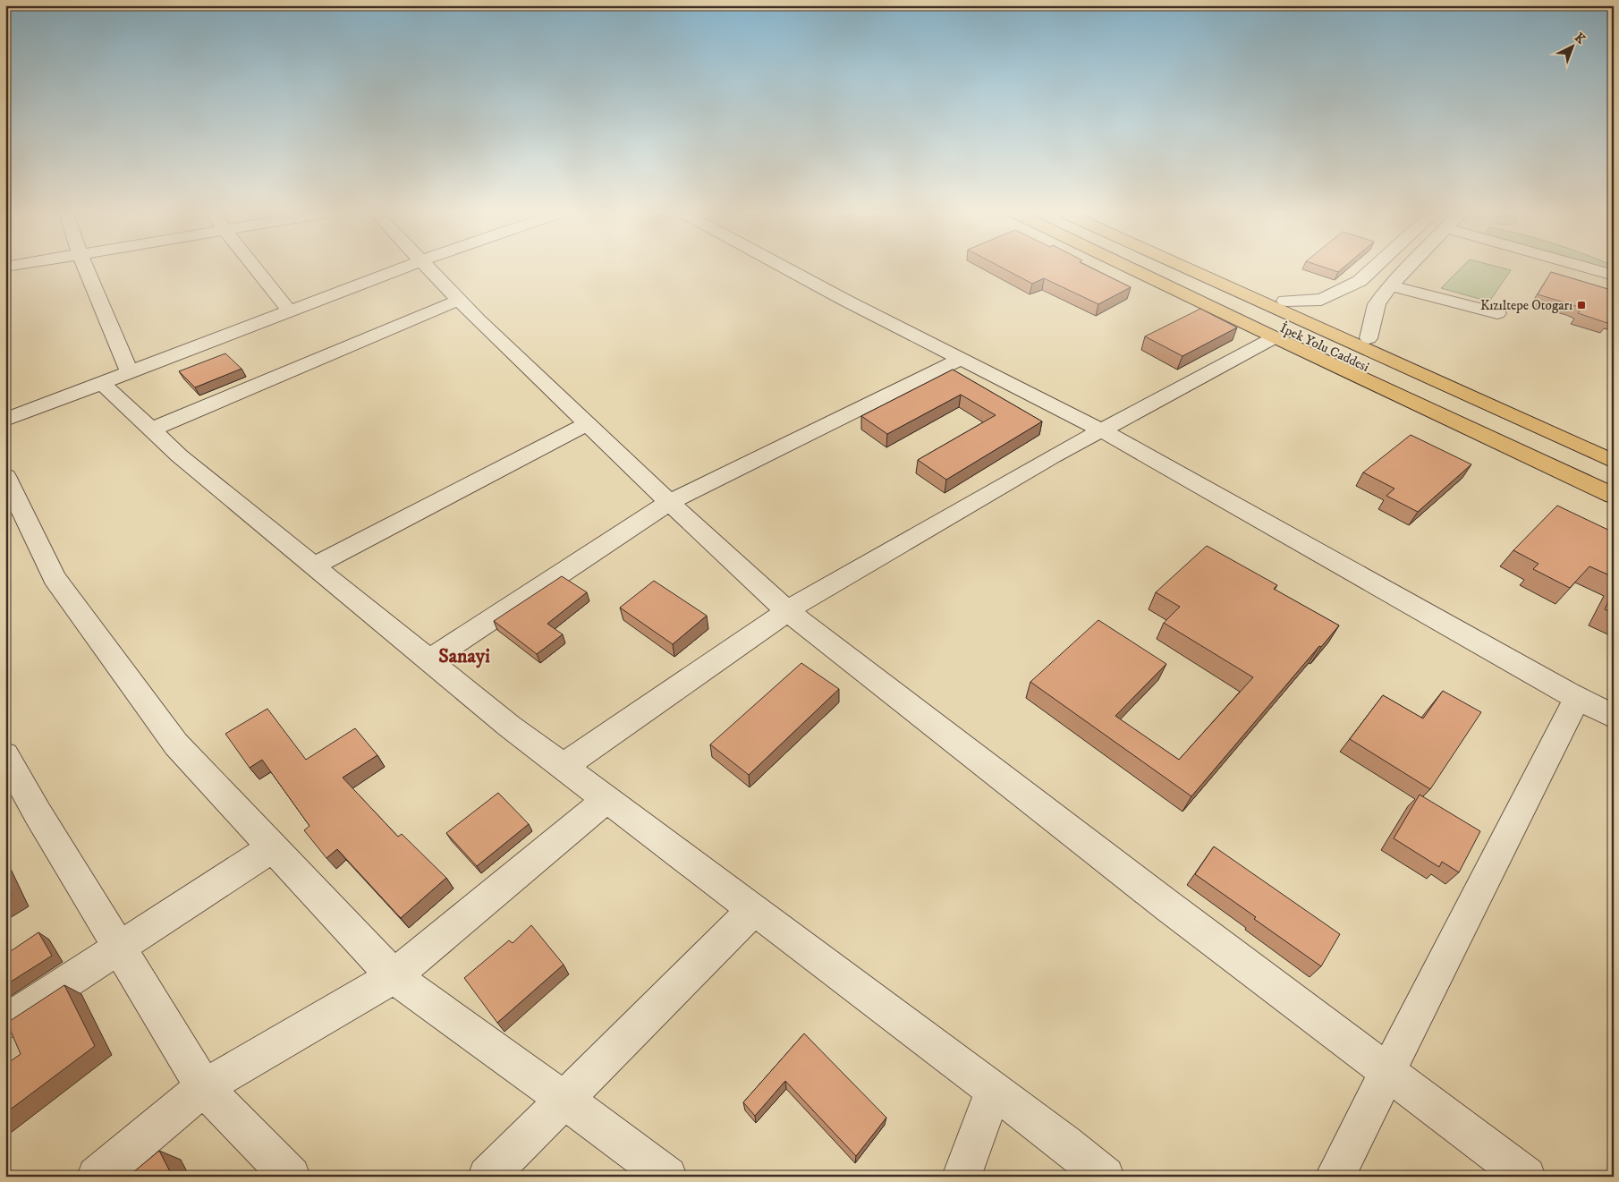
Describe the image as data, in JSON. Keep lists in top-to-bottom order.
{
  "streets": {
    "highway": ["İpek Yolu Caddesi"]
  },
  "districts": ["Sanayi"],
  "places": {
    "transit": ["Kızıltepe Otogarı"]
  },
  "north": "top right"
}
